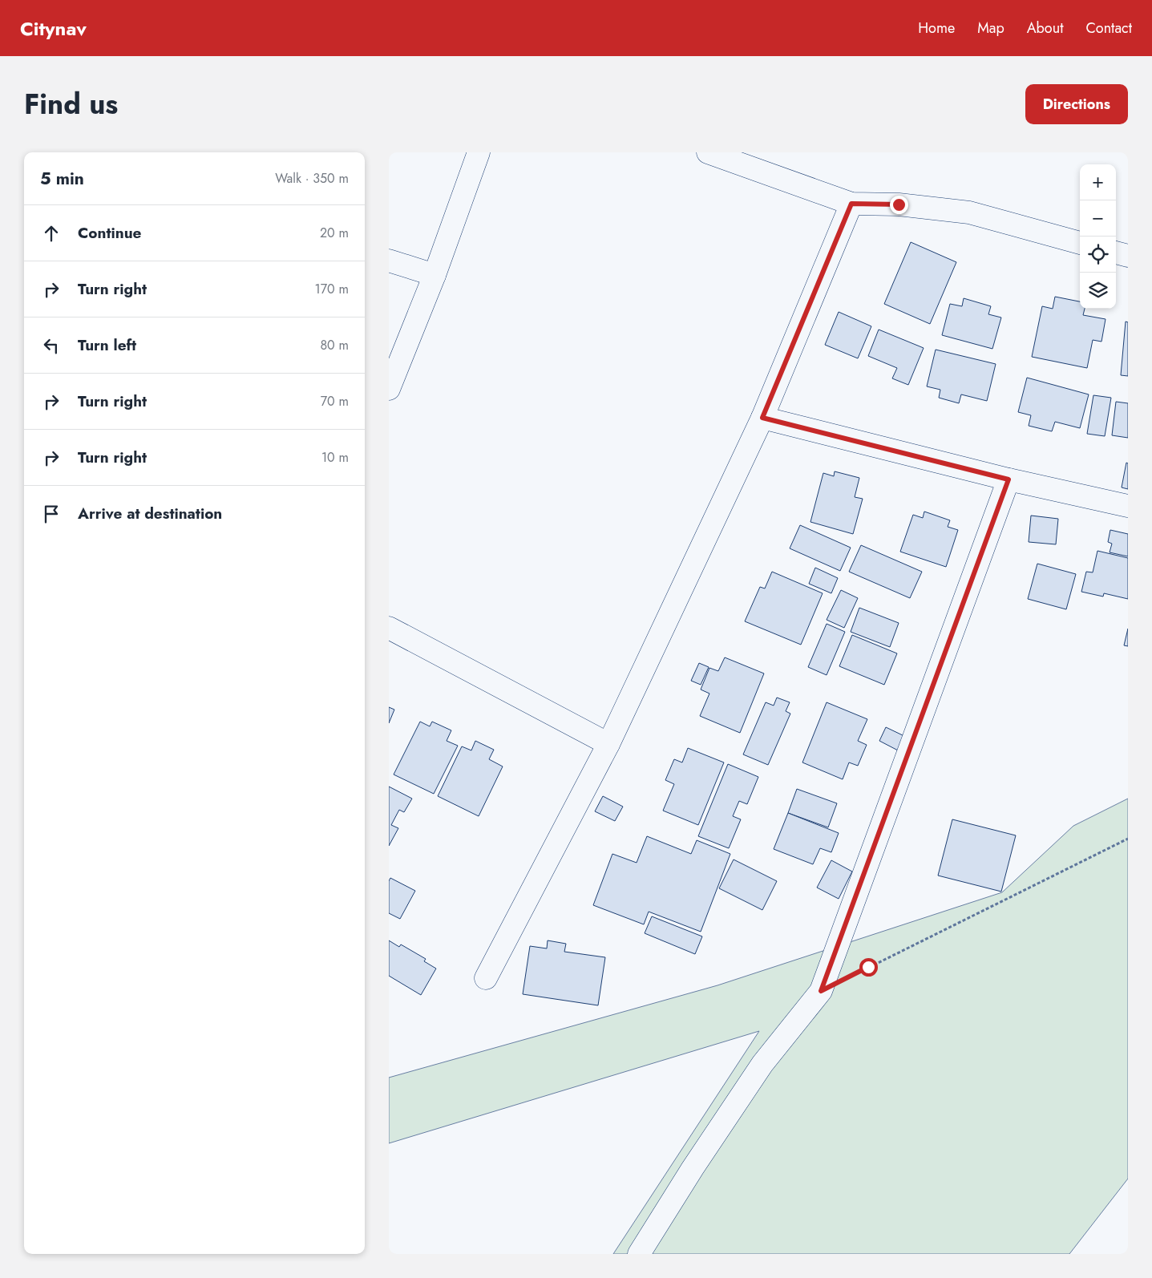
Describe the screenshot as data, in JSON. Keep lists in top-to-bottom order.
{
  "page": {
    "header": "Citynav",
    "nav": [
      "Home",
      "Map",
      "About",
      "Contact"
    ],
    "title": "Find us",
    "buttons": "Directions",
    "heading": ["5 min", "Walk · 350 m"],
    "map_buttons": ["+", "−"],
    "list": [
      ["Continue", "20 m"],
      ["Turn right", "170 m"],
      ["Turn left", "80 m"],
      ["Turn right", "70 m"],
      ["Turn right", "10 m"],
      "Arrive at destination"
    ]
  }
}
